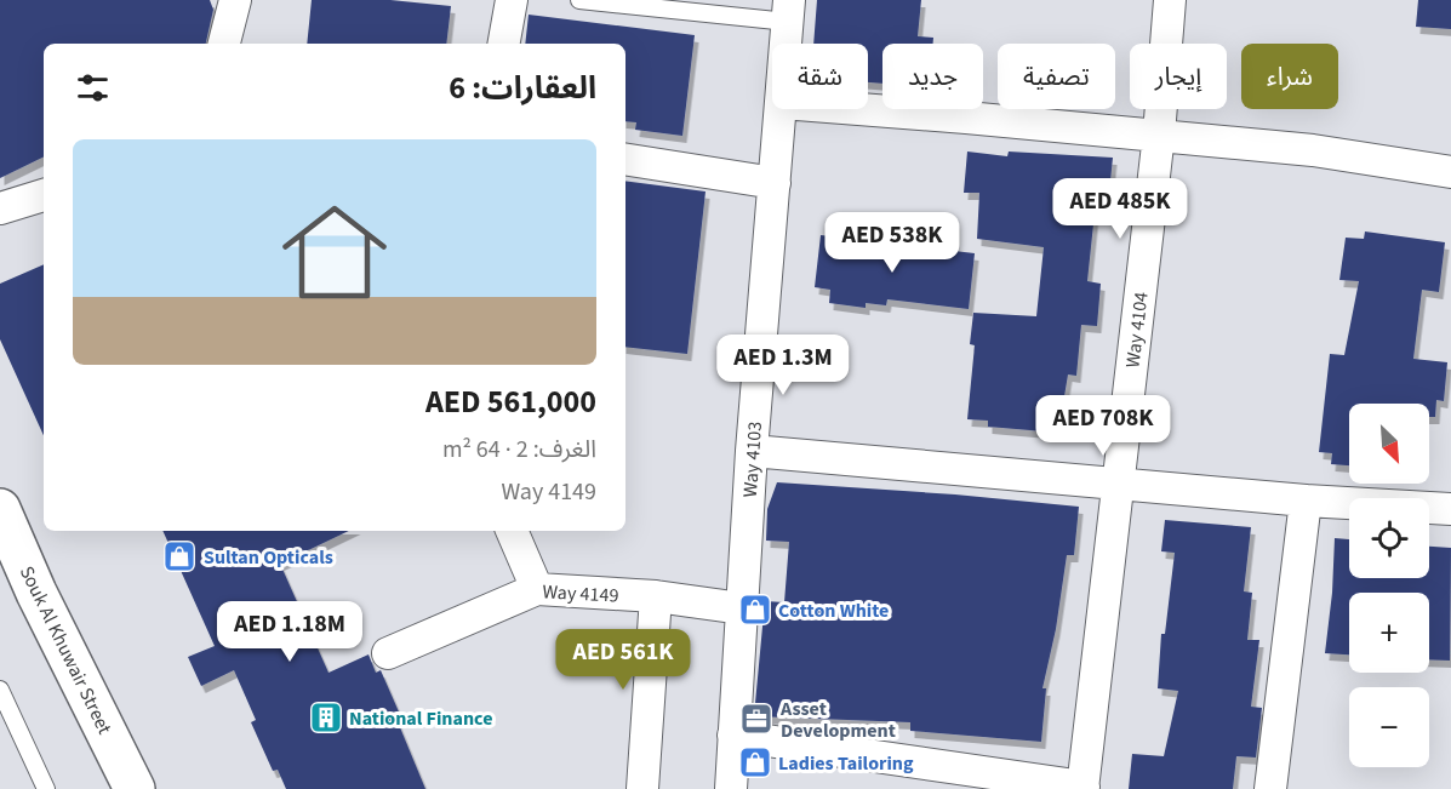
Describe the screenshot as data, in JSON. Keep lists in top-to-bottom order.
{
  "streets": {
    "street": [
      "Way 4104",
      "Way 4103",
      "Way 4149",
      "Souk Al Khuwair Street"
    ]
  },
  "crossings": [
    ["Way 4103", "Way 4149"]
  ],
  "places": {
    "shop": ["Sultan Opticals", "Cotton White", "Ladies Tailoring"],
    "building": ["National Finance"],
    "office": ["Asset Development"]
  },
  "north": "bottom right",
  "page": {
    "chip": [
      "شراء",
      "إيجار",
      "تصفية",
      "جديد",
      "شقة"
    ],
    "heading": "العقارات: 6",
    "list": [
      {
        "name": "AED 561,000",
        "note": "الغرف: 2 · 64 m² · Way 4149"
      }
    ],
    "price": [
      "AED 485K",
      "AED 538K",
      "AED 1.3M",
      "AED 708K",
      "AED 1.18M",
      "AED 561K"
    ],
    "map_buttons": ["+", "−"]
  }
}
